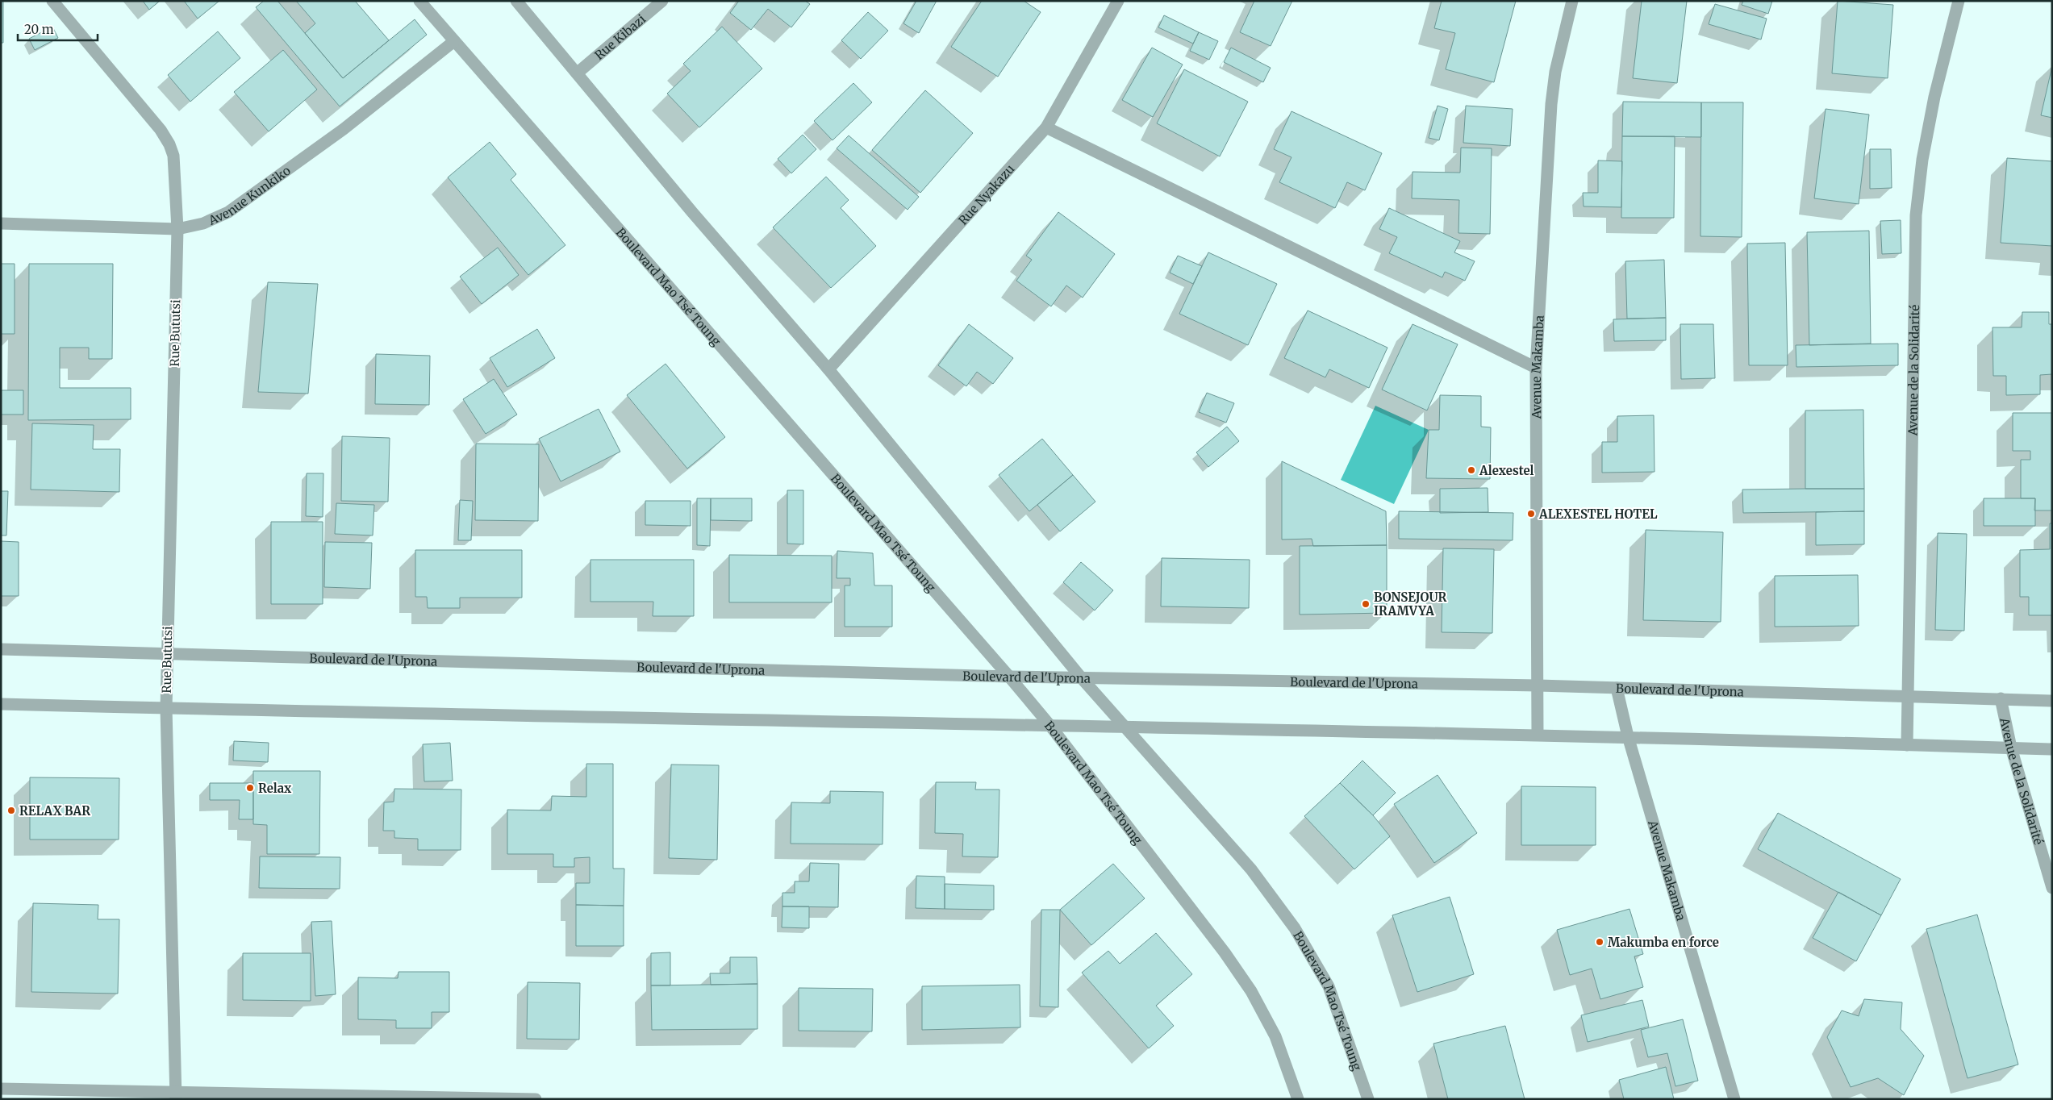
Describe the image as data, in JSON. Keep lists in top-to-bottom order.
{
  "streets": {
    "street": [
      "Rue Kibazi",
      "Avenue Kunkiko",
      "Rue Nyakazu",
      "Boulevard Mao Tsé Toung",
      "Rue Bututsi",
      "Avenue Makamba",
      "Avenue de la Solidarité",
      "Boulevard de l'Uprona"
    ]
  },
  "crossings": [
    ["Rue Kibazi", "Boulevard Mao Tsé Toung"],
    ["Avenue Kunkiko", "Boulevard Mao Tsé Toung"],
    ["Avenue Kunkiko", "Rue Bututsi"],
    ["Rue Nyakazu", "Boulevard Mao Tsé Toung"],
    ["Boulevard Mao Tsé Toung", "Boulevard de l'Uprona"],
    ["Rue Bututsi", "Boulevard de l'Uprona"],
    ["Avenue Makamba", "Boulevard de l'Uprona"],
    ["Avenue de la Solidarité", "Boulevard de l'Uprona"]
  ],
  "places": [
    "Alexestel",
    "ALEXESTEL HOTEL",
    "BONSEJOUR IRAMVYA",
    "Relax",
    "RELAX BAR",
    "Makumba en force"
  ],
  "scale_bar": "20 m"
}
